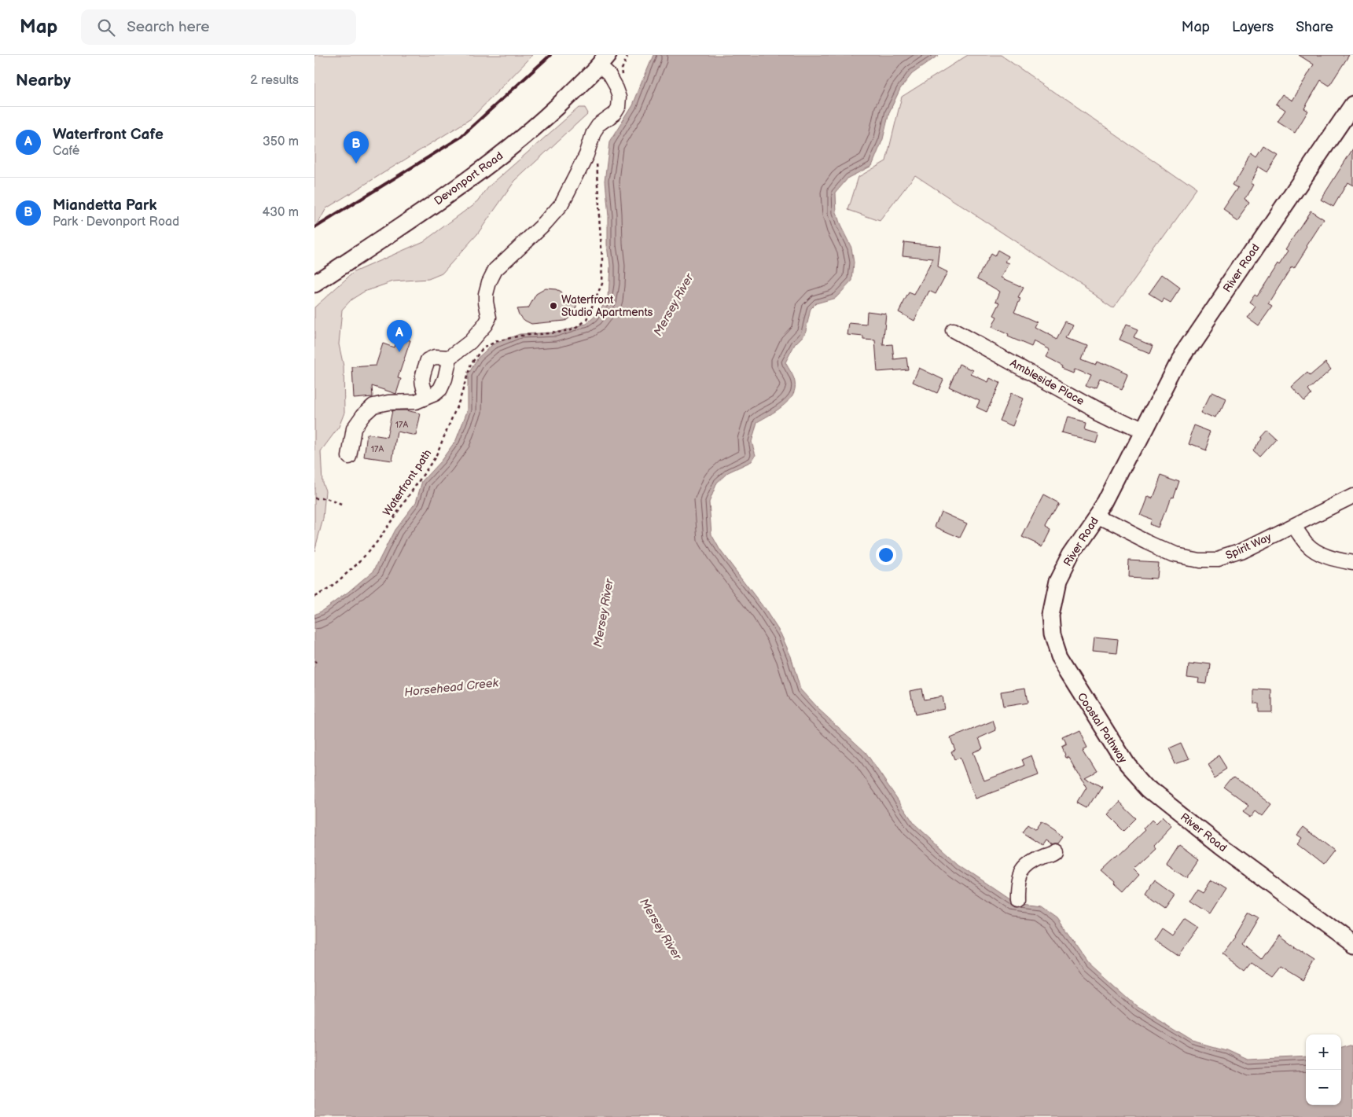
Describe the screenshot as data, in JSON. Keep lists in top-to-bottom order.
{
  "streets": {
    "main road": ["Devonport Road", "River Road"],
    "street": ["Ambleside Place", "Spirit Way"],
    "path": ["Waterfront path"]
  },
  "crossings": [
    ["River Road", "Ambleside Place"],
    ["River Road", "Spirit Way"]
  ],
  "water": ["Mersey River", "Horsehead Creek"],
  "places": ["Waterfront Studio Apartments"],
  "house_numbers": ["17A", "17A"],
  "page": {
    "header": "Map",
    "search": "Search here",
    "nav": ["Map", "Layers", "Share"],
    "heading": ["Nearby", "2 results"],
    "list": [
      {
        "mark": "A",
        "name": "Waterfront Cafe",
        "note": "Café",
        "value": "350 m"
      },
      {
        "mark": "B",
        "name": "Miandetta Park",
        "note": "Park · Devonport Road",
        "value": "430 m"
      }
    ],
    "pins": ["B", "A"],
    "map_buttons": ["+", "−"]
  }
}
